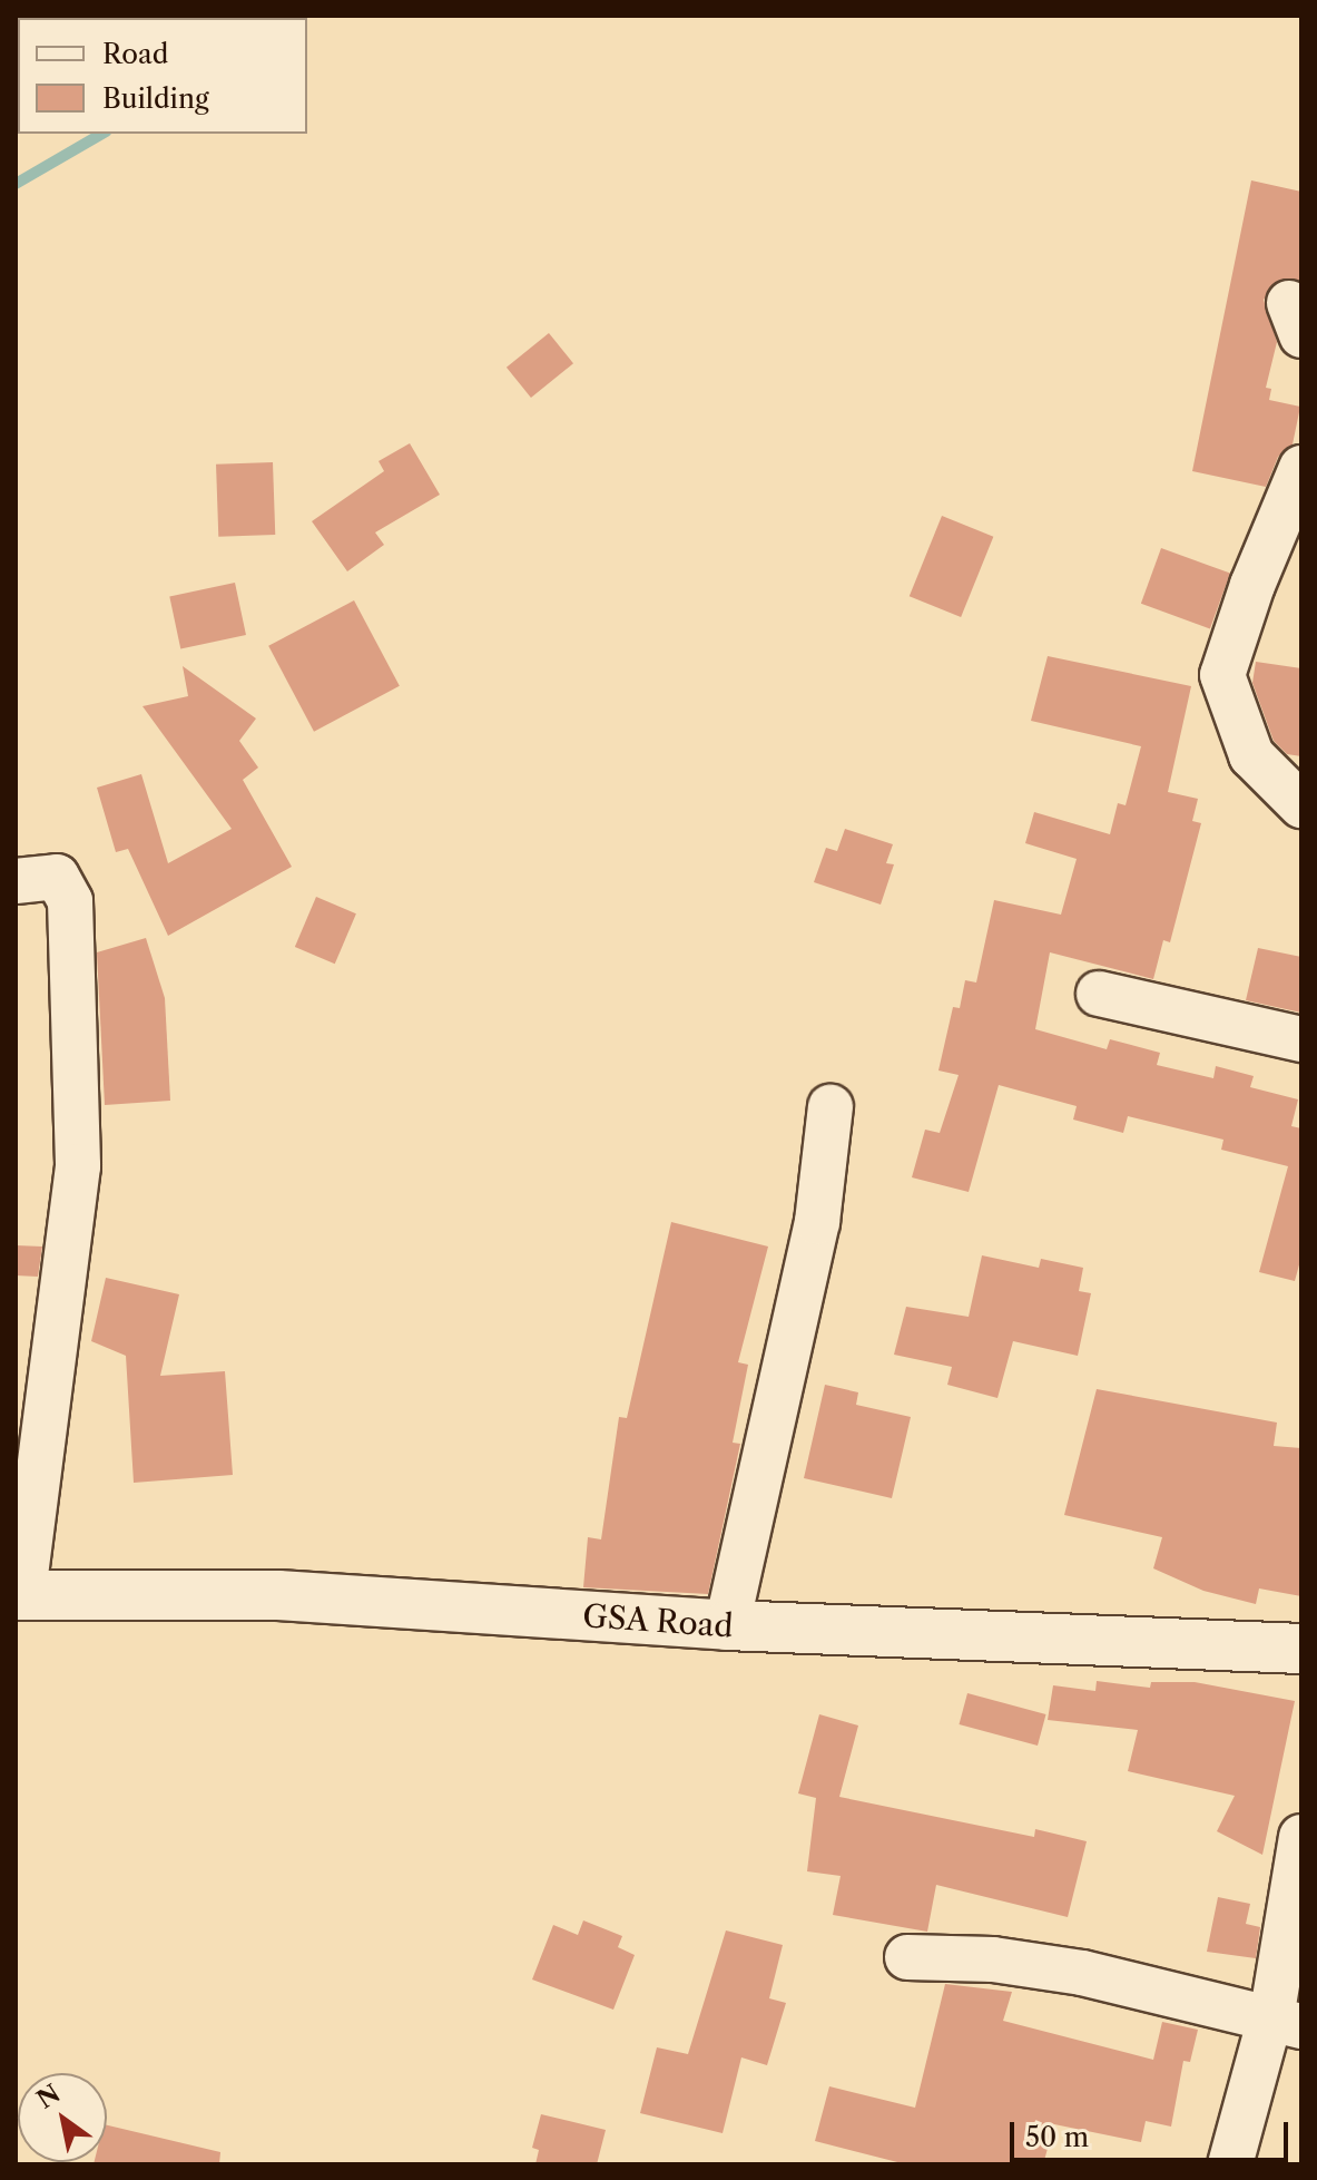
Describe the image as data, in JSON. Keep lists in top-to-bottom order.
{
  "streets": {
    "street": ["GSA Road"]
  },
  "legend": ["Road", "Building"],
  "scale_bar": "50 m",
  "north": "top left"
}
